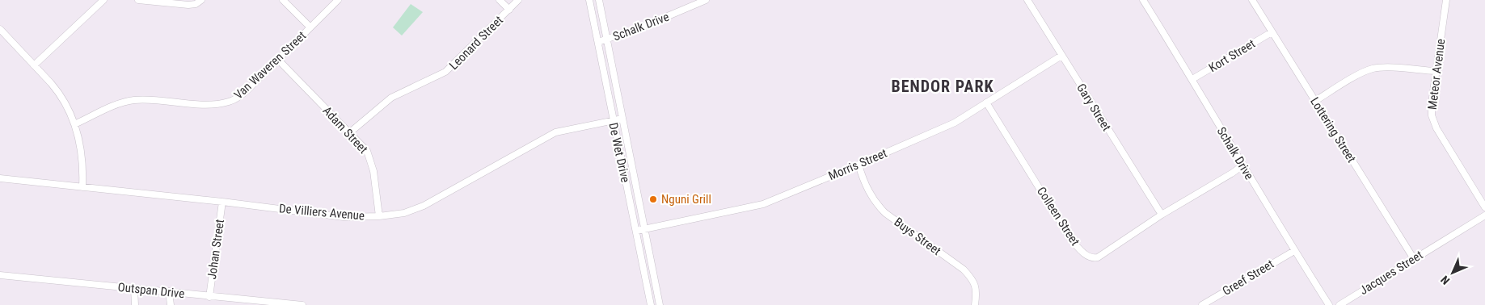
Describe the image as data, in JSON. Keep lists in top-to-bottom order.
{
  "streets": {
    "street": [
      "Schalk Drive",
      "Leonard Street",
      "Kort Street",
      "Van Waveren Street",
      "Meteor Avenue",
      "Gary Street",
      "Adam Street",
      "Lottering Street",
      "De Wet Drive",
      "Morris Street",
      "De Villiers Avenue",
      "Colleen Street",
      "Buys Street",
      "Johan Street",
      "Jacques Street",
      "Greef Street",
      "Outspan Drive"
    ]
  },
  "crossings": [
    ["Schalk Drive", "Kort Street"],
    ["Schalk Drive", "De Wet Drive"],
    ["Schalk Drive", "Colleen Street"],
    ["Schalk Drive", "Greef Street"],
    ["Leonard Street", "Adam Street"],
    ["Kort Street", "Lottering Street"],
    ["Van Waveren Street", "Adam Street"],
    ["Gary Street", "Morris Street"],
    ["Gary Street", "Colleen Street"],
    ["Adam Street", "De Villiers Avenue"],
    ["Lottering Street", "Jacques Street"],
    ["De Wet Drive", "Morris Street"],
    ["De Wet Drive", "De Villiers Avenue"],
    ["Morris Street", "Colleen Street"],
    ["Morris Street", "Buys Street"],
    ["De Villiers Avenue", "Johan Street"],
    ["Johan Street", "Outspan Drive"]
  ],
  "districts": ["BENDOR PARK"],
  "places": ["Nguni Grill"],
  "north": "bottom left"
}
